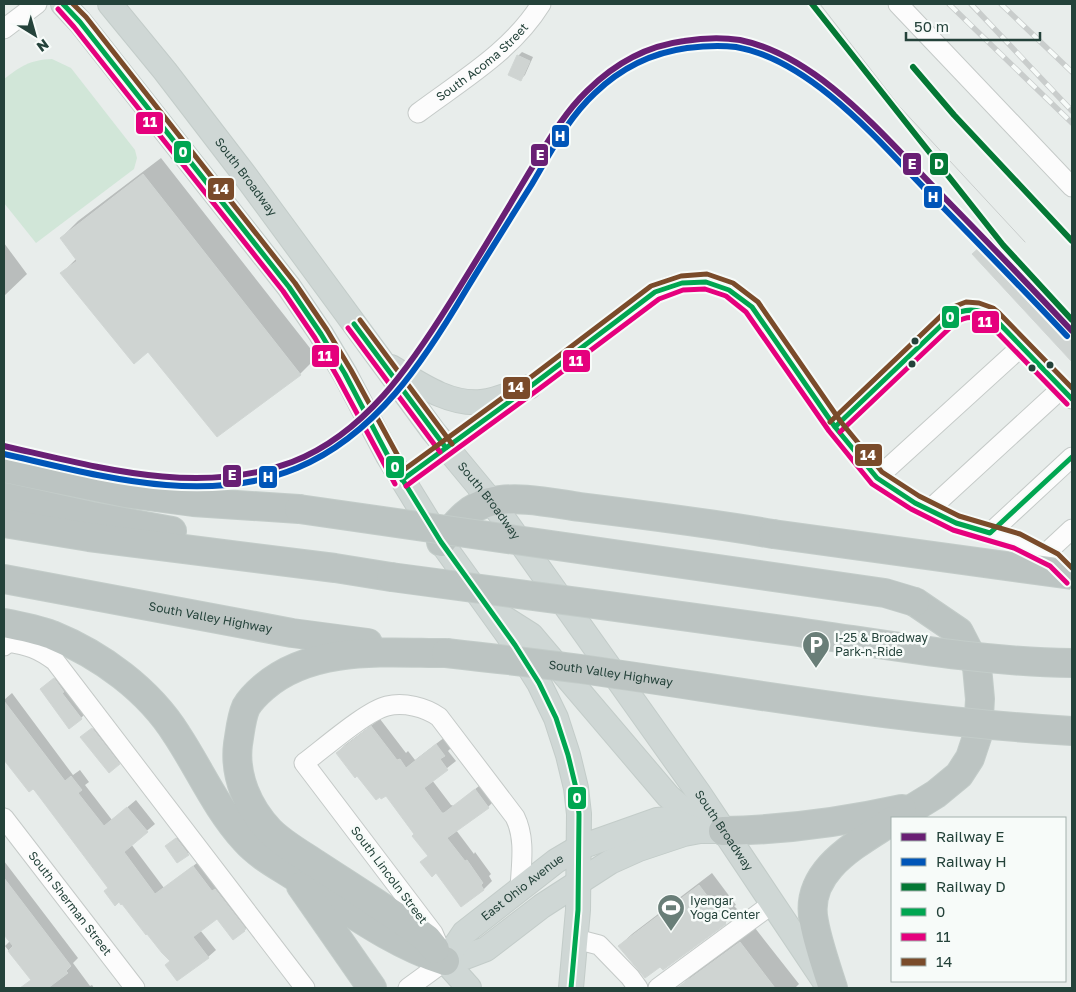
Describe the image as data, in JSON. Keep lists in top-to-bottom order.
{
  "streets": {
    "highway": ["South Valley Highway"],
    "main road": ["South Broadway", "South Lincoln Street", "East Ohio Avenue"],
    "street": ["South Acoma Street", "South Sherman Street"]
  },
  "crossings": [
    ["South Broadway", "East Ohio Avenue"],
    ["South Lincoln Street", "East Ohio Avenue"]
  ],
  "places": {
    "parking": ["I-25 & Broadway Park-n-Ride"],
    "sports": ["Iyengar Yoga Center"]
  },
  "lines": [
    "rail line D",
    "transit line 0",
    "transit line 14",
    "transit line 11",
    "rail line E",
    "rail line H"
  ],
  "legend": [
    "Railway E",
    "Railway H",
    "Railway D",
    "0",
    "11",
    "14"
  ],
  "scale_bar": "50 m",
  "north": "bottom right"
}
